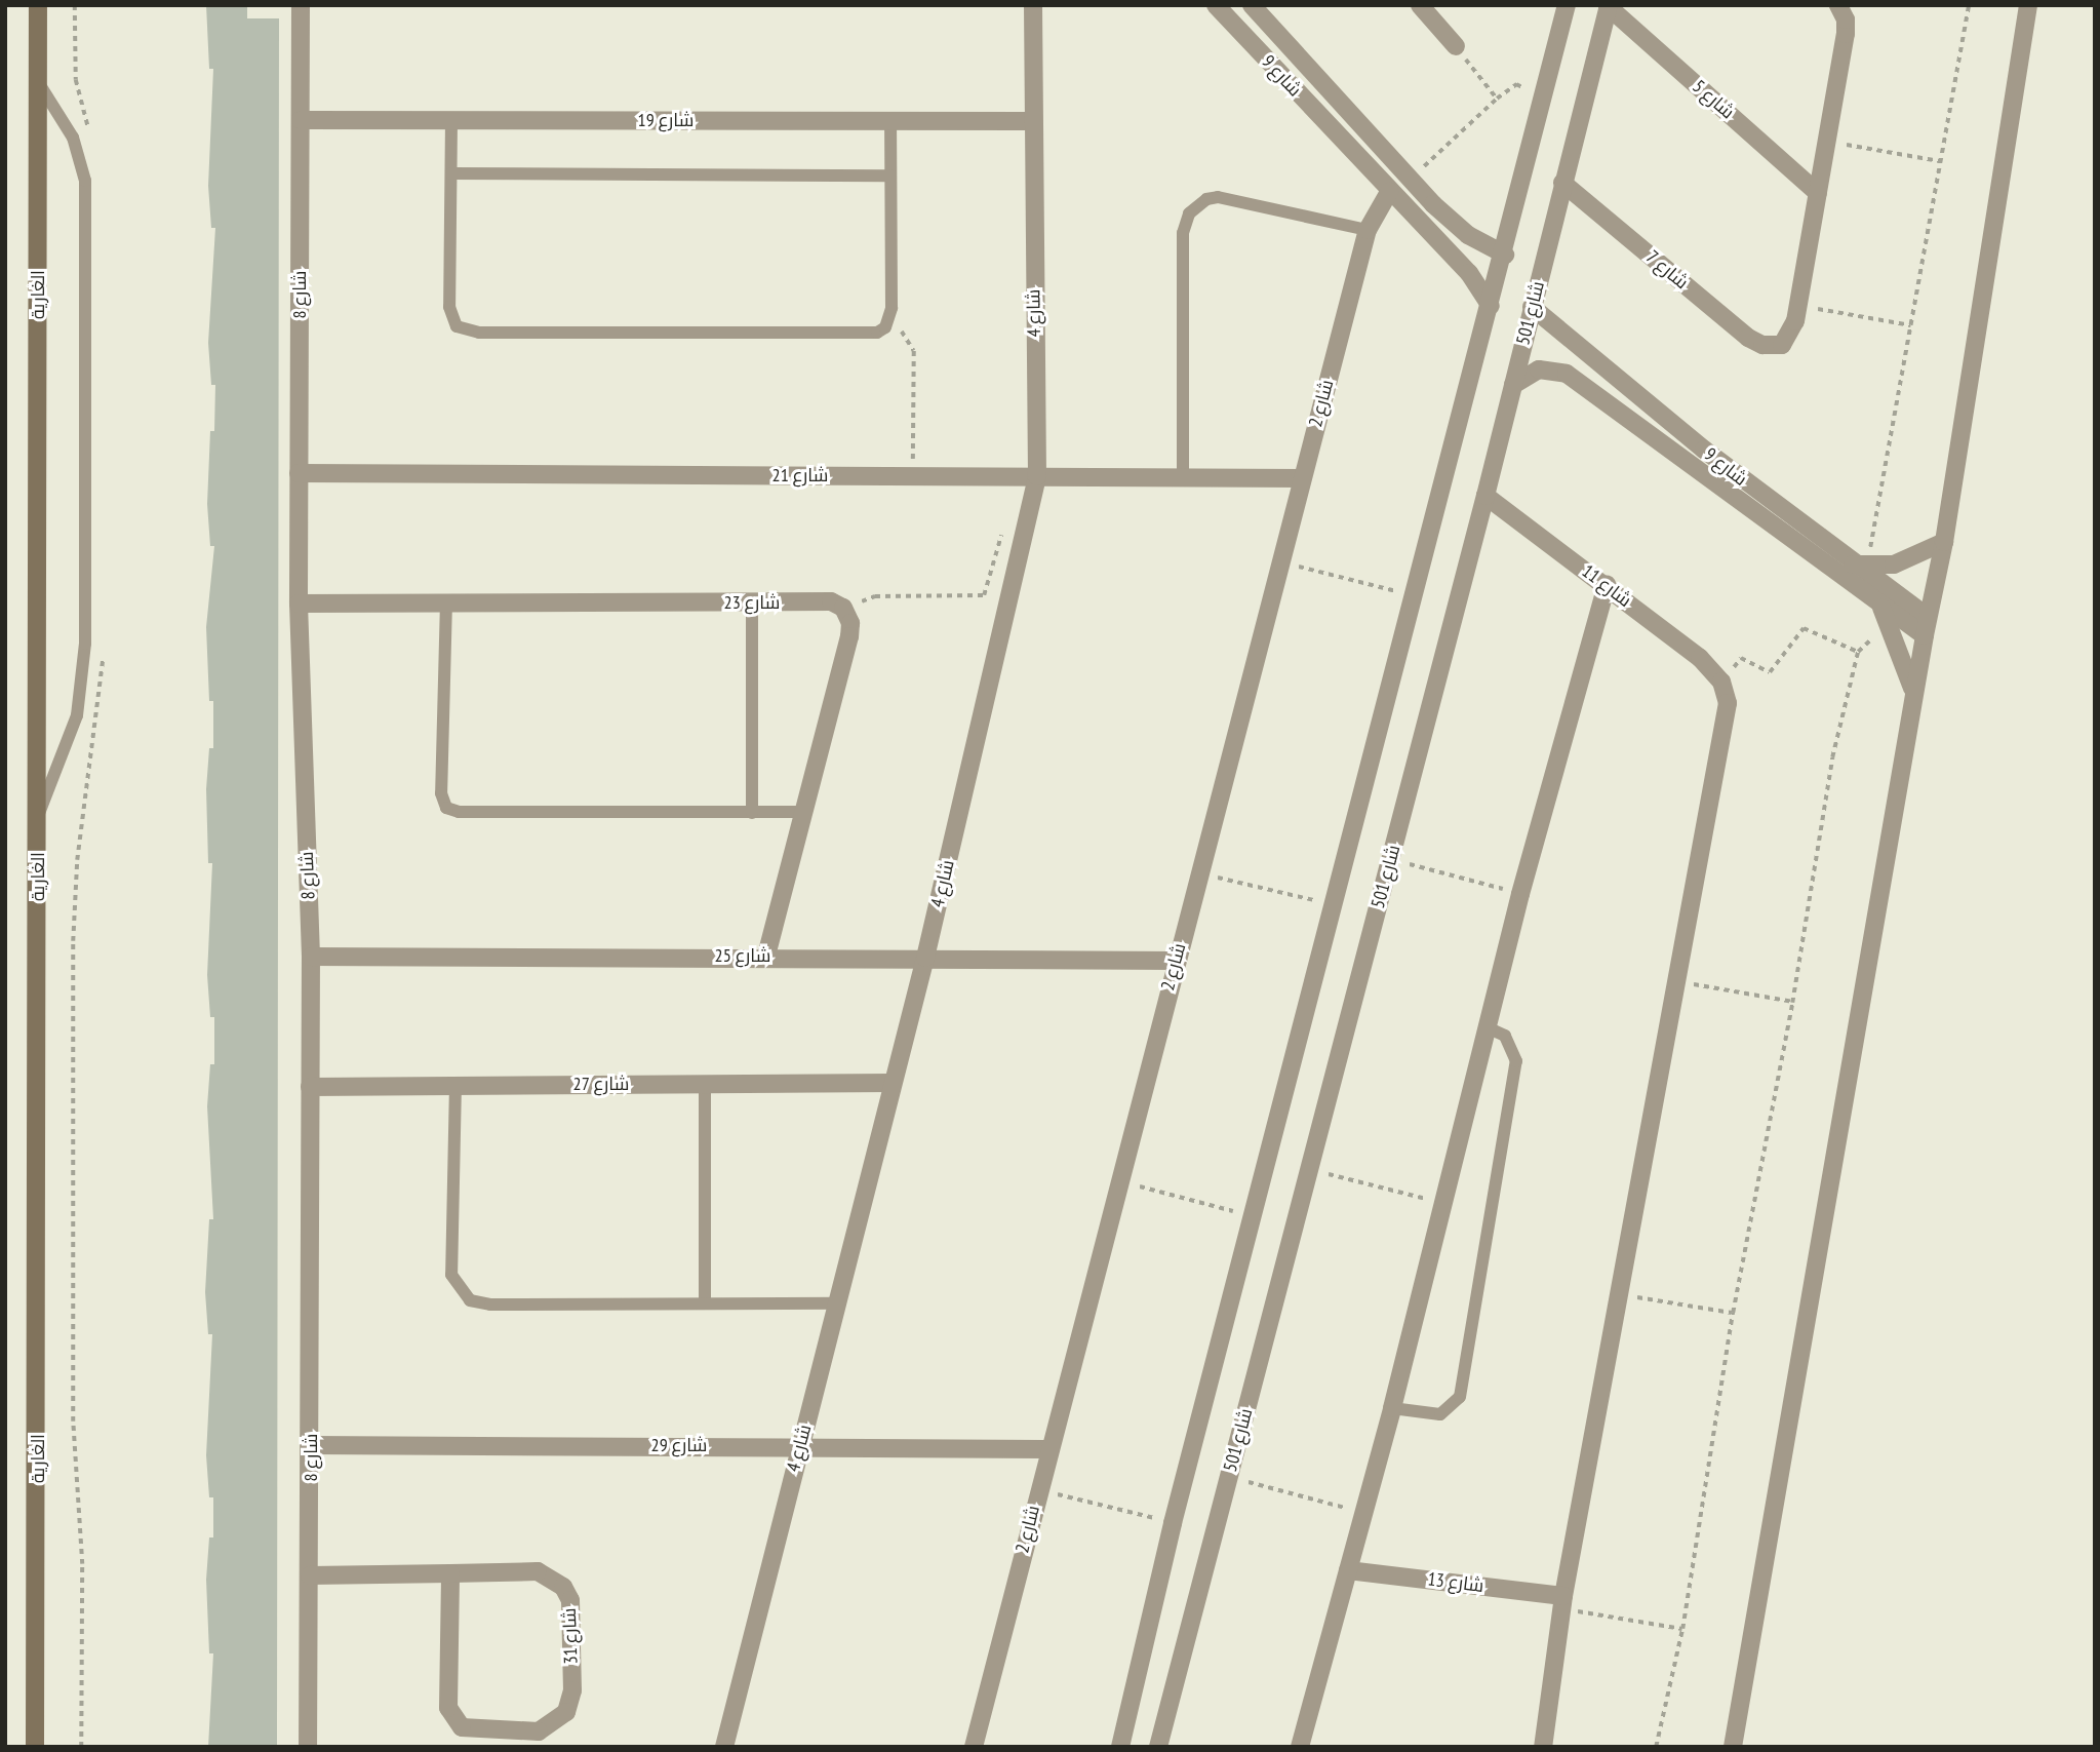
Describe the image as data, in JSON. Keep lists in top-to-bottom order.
{
  "streets": {
    "main road": ["الغارية"],
    "street": [
      "شارع 9",
      "شارع 5",
      "شارع 19",
      "شارع 7",
      "شارع 8",
      "شارع 4",
      "شارع 501",
      "شارع 2",
      "شارع 21",
      "شارع 11",
      "شارع 23",
      "شارع 25",
      "شارع 27",
      "شارع 29",
      "شارع 13",
      "شارع 31"
    ]
  },
  "crossings": [
    ["شارع 9", "شارع 501"],
    ["شارع 9", "شارع 2"],
    ["شارع 5", "شارع 501"],
    ["شارع 19", "شارع 8"],
    ["شارع 19", "شارع 4"],
    ["شارع 7", "شارع 501"],
    ["شارع 8", "شارع 21"],
    ["شارع 8", "شارع 23"],
    ["شارع 8", "شارع 25"],
    ["شارع 8", "شارع 27"],
    ["شارع 8", "شارع 29"],
    ["شارع 8", "شارع 31"],
    ["شارع 4", "شارع 21"],
    ["شارع 4", "شارع 25"],
    ["شارع 4", "شارع 27"],
    ["شارع 4", "شارع 29"],
    ["شارع 501", "شارع 11"],
    ["شارع 2", "شارع 21"],
    ["شارع 2", "شارع 25"],
    ["شارع 2", "شارع 29"]
  ]
}
